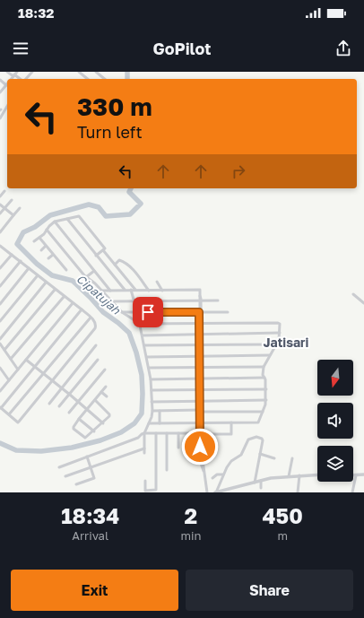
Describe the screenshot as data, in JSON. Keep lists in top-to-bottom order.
{
  "districts": ["Jatisari"],
  "water": ["Cipatujah"],
  "north": "bottom",
  "page": {
    "status": "18:32",
    "header": "GoPilot",
    "turn": ["330 m", "Turn left"],
    "eta": [
      "18:34",
      "Arrival",
      "2",
      "min",
      "450",
      "m"
    ],
    "buttons": ["Exit", "Share"]
  }
}
